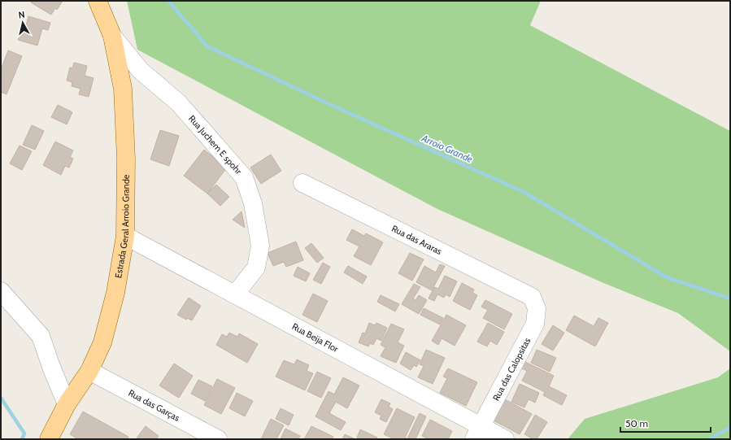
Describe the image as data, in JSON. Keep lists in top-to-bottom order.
{
  "streets": {
    "main road": ["Estrada Geral Arroio Grande"],
    "street": [
      "Rua Juchem E spohr",
      "Rua das Araras",
      "Rua Beija Flor",
      "Rua das Calopsitas",
      "Rua das Garças"
    ]
  },
  "crossings": [
    ["Rua Juchem E spohr", "Estrada Geral Arroio Grande"],
    ["Rua Juchem E spohr", "Rua Beija Flor"],
    ["Estrada Geral Arroio Grande", "Rua Beija Flor"],
    ["Estrada Geral Arroio Grande", "Rua das Garças"],
    ["Rua das Araras", "Rua das Calopsitas"],
    ["Rua Beija Flor", "Rua das Calopsitas"]
  ],
  "water": ["Arroio Grande"],
  "scale_bar": "50 m",
  "north": "top"
}
